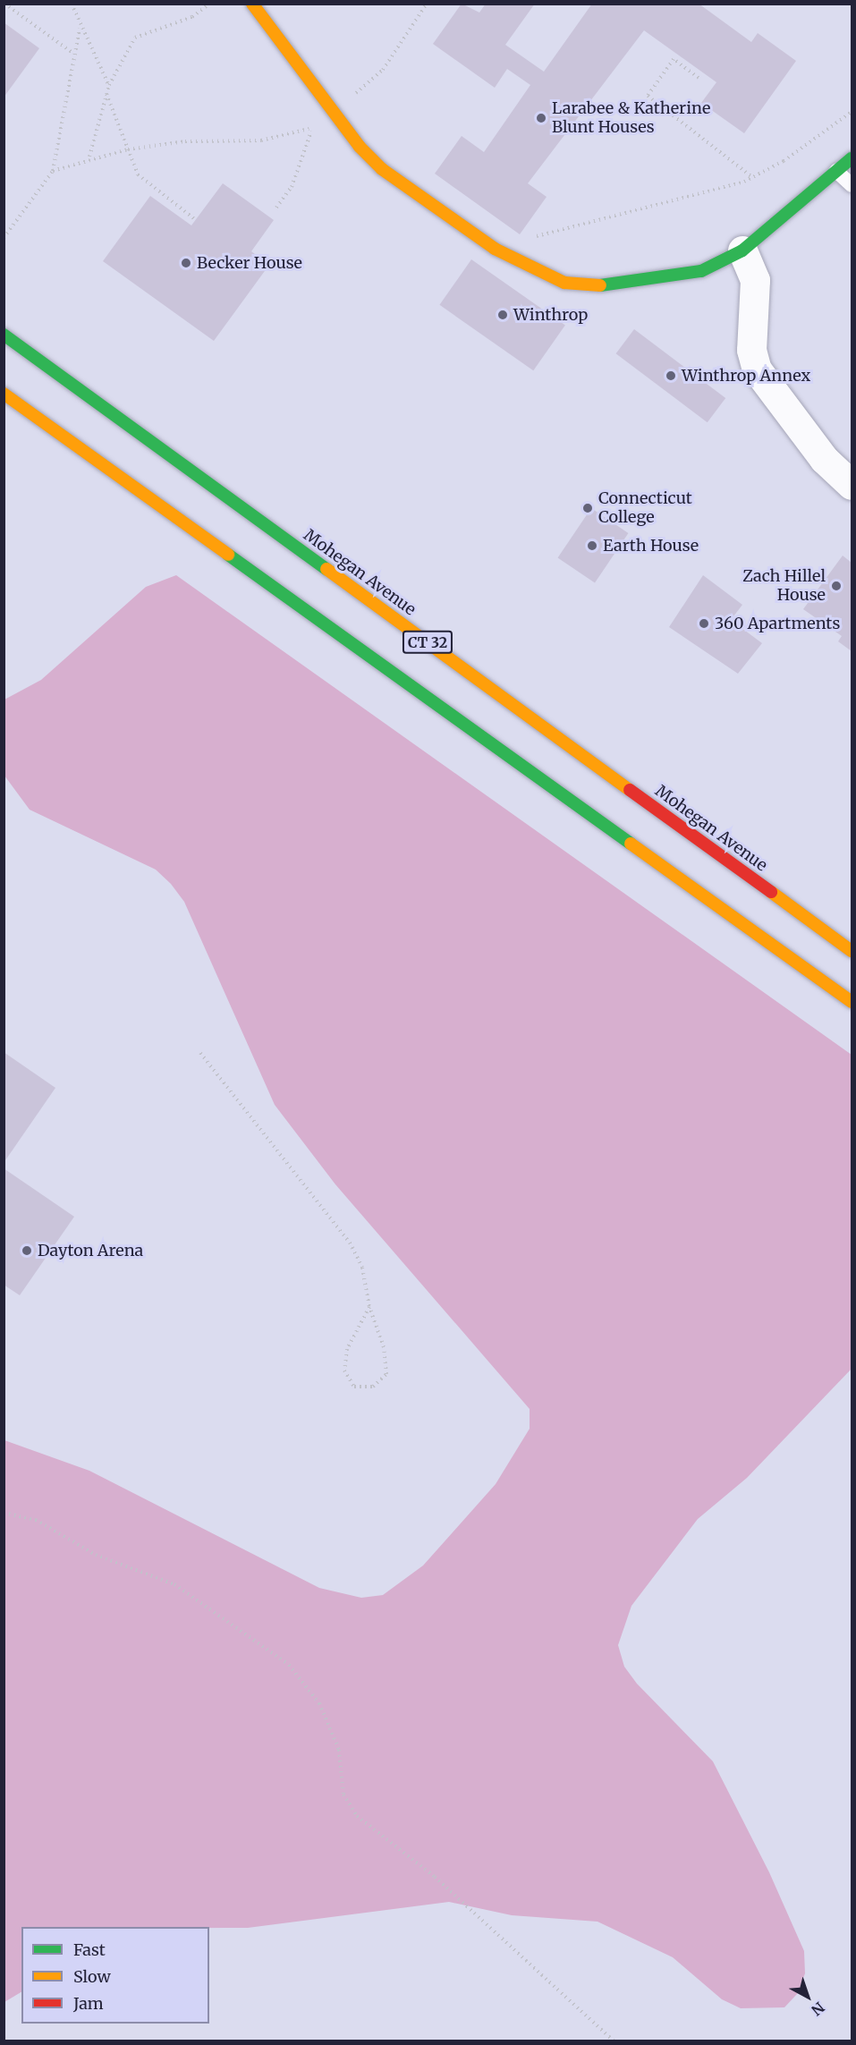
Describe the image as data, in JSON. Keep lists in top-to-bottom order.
{
  "streets": {
    "main road": ["Mohegan Avenue", "CT 32"]
  },
  "places": [
    "Larabee & Katherine Blunt Houses",
    "Becker House",
    "Winthrop",
    "Winthrop Annex",
    "Connecticut College",
    "Earth House",
    "Zach Hillel House",
    "360 Apartments",
    "Dayton Arena"
  ],
  "legend": ["Fast", "Slow", "Jam"],
  "north": "bottom right"
}
